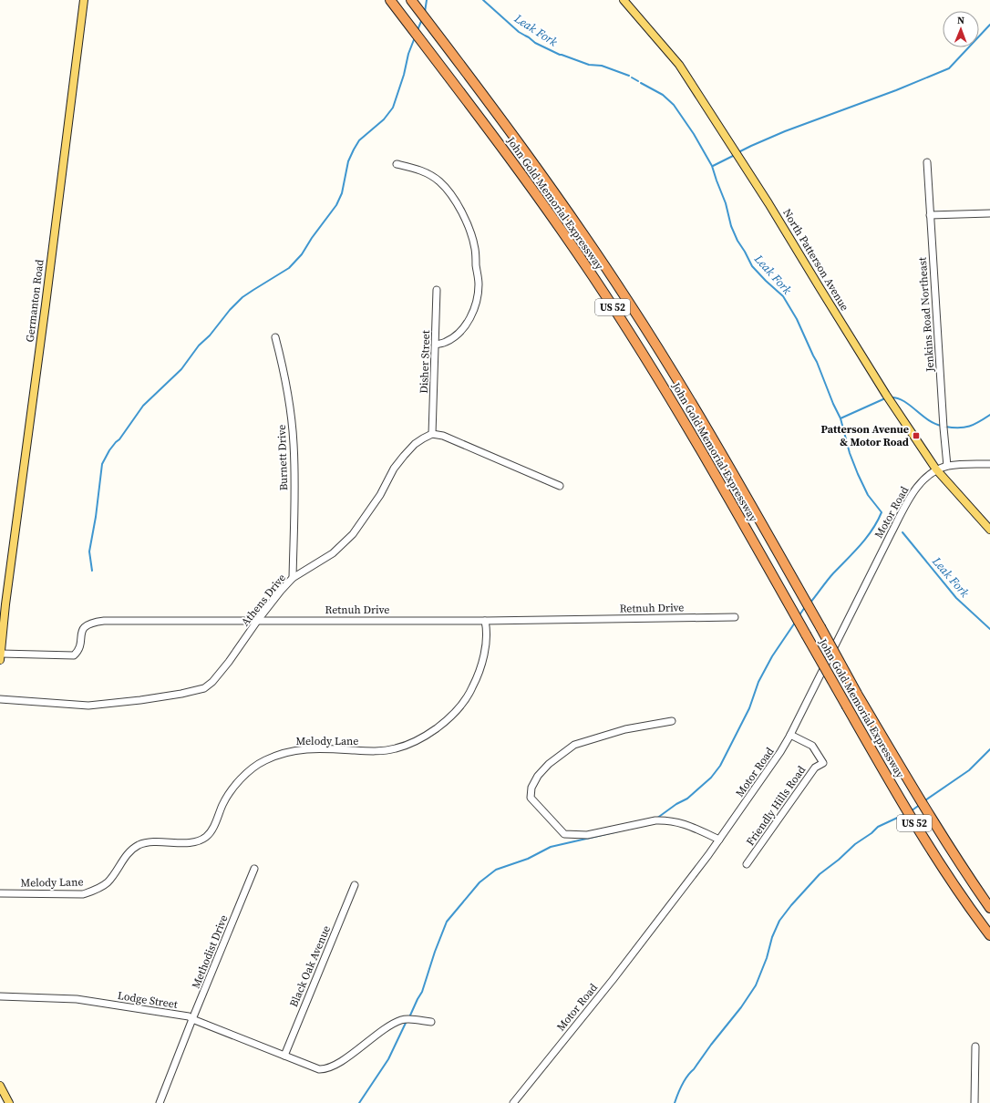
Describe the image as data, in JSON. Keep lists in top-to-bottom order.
{
  "streets": {
    "highway": ["John Gold Memorial Expressway", "US 52"],
    "main road": ["North Patterson Avenue", "Germanton Road"],
    "street": [
      "Jenkins Road Northeast",
      "Disher Street",
      "Burnett Drive",
      "Motor Road",
      "Athens Drive",
      "Retnuh Drive",
      "Melody Lane",
      "Friendly Hills Road",
      "Methodist Drive",
      "Black Oak Avenue",
      "Lodge Street"
    ]
  },
  "crossings": [
    ["North Patterson Avenue", "Motor Road"],
    ["Germanton Road", "Retnuh Drive"],
    ["Jenkins Road Northeast", "Motor Road"],
    ["Disher Street", "Athens Drive"],
    ["Burnett Drive", "Athens Drive"],
    ["Motor Road", "Friendly Hills Road"],
    ["Athens Drive", "Retnuh Drive"],
    ["Retnuh Drive", "Melody Lane"],
    ["Methodist Drive", "Lodge Street"],
    ["Black Oak Avenue", "Lodge Street"]
  ],
  "water": ["Leak Fork"],
  "places": {
    "transit": ["Patterson Avenue & Motor Road"]
  },
  "north": "top"
}
